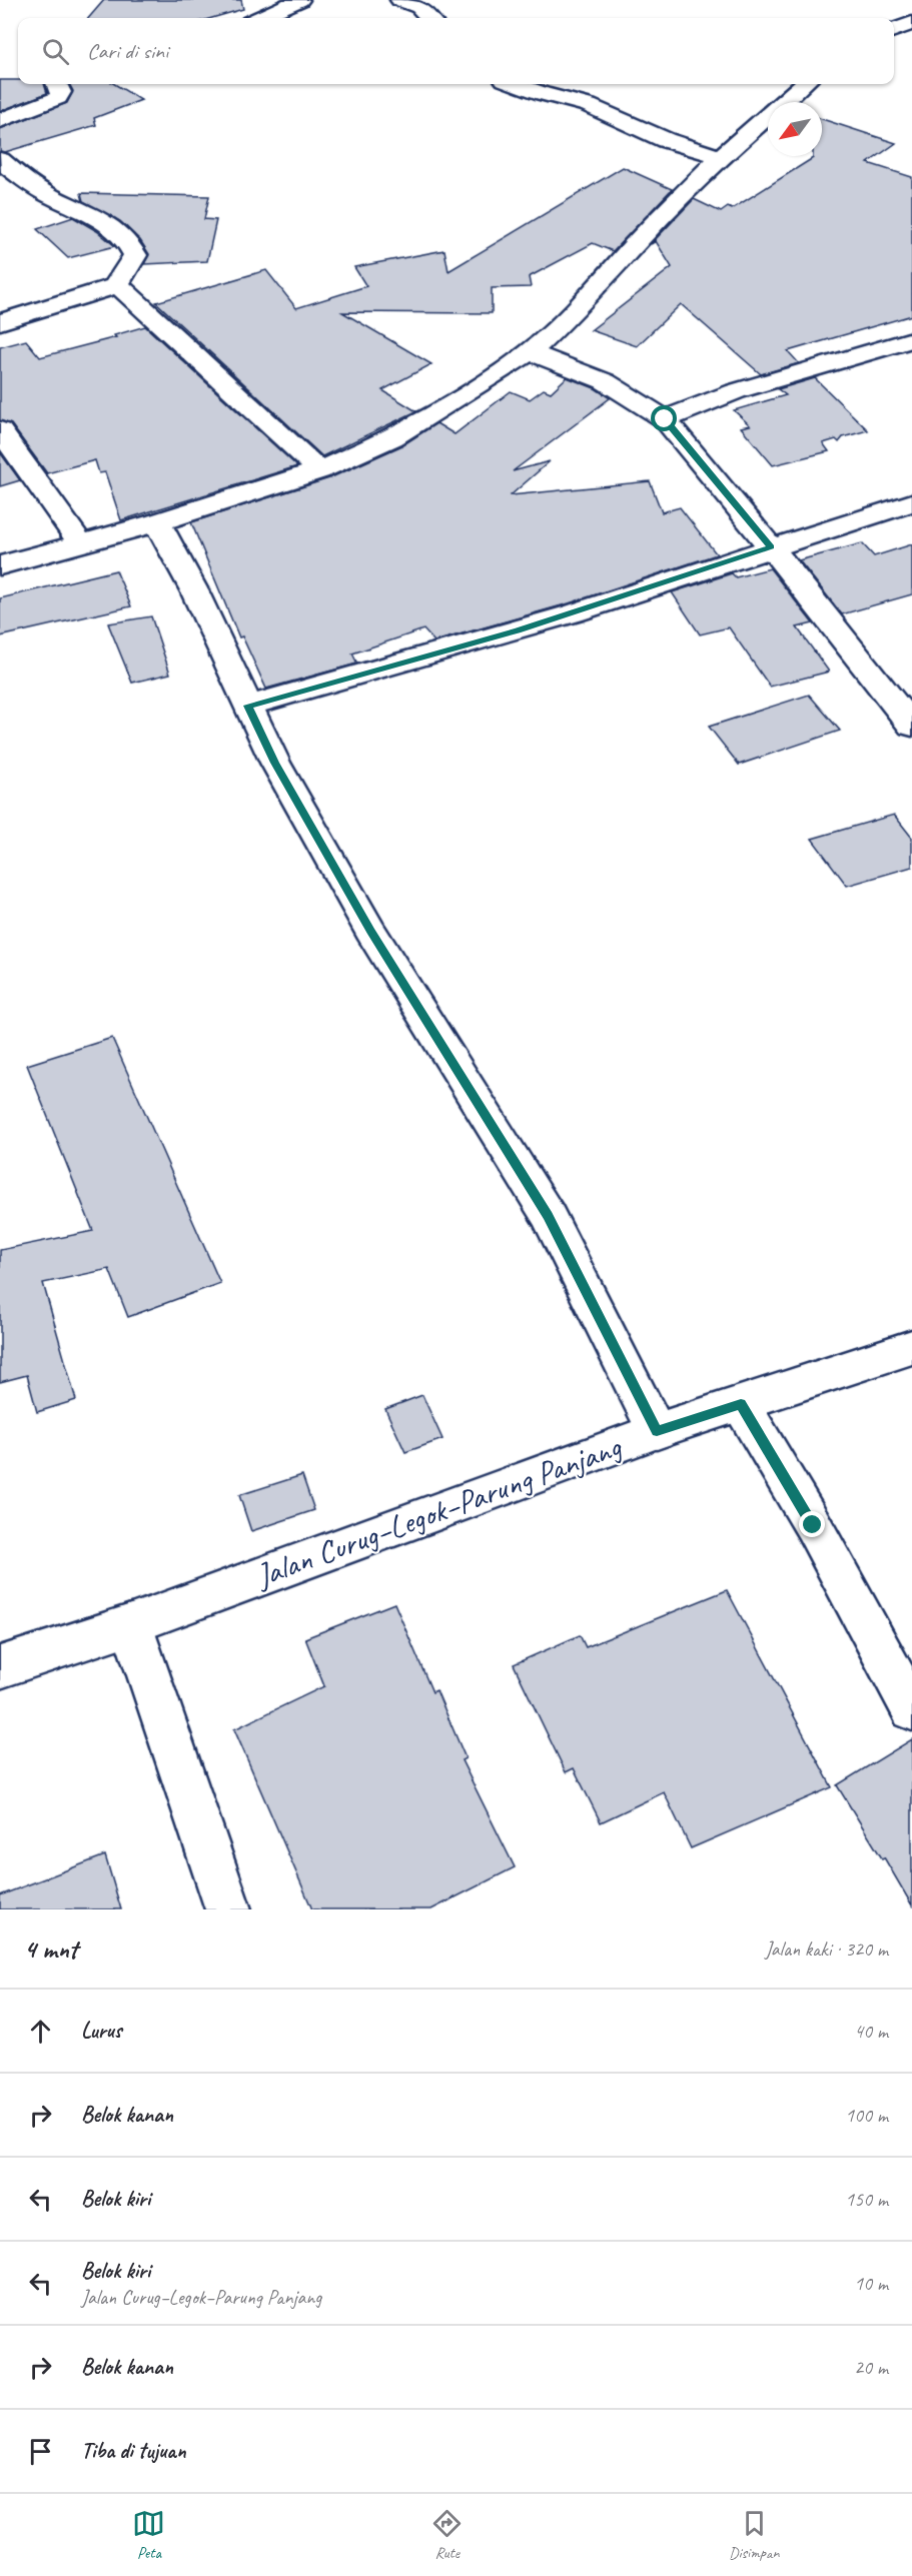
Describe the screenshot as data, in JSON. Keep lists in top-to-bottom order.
{
  "streets": {
    "street": ["Jalan Curug–Legok–Parung Panjang"]
  },
  "north": "bottom left",
  "page": {
    "search": "Cari di sini",
    "heading": ["4 mnt", "Jalan kaki · 320 m"],
    "list": [
      ["Lurus", "40 m"],
      ["Belok kanan", "100 m"],
      ["Belok kiri", "150 m"],
      ["Belok kiri", "Jalan Curug–Legok–Parung Panjang", "10 m"],
      ["Belok kanan", "20 m"],
      "Tiba di tujuan"
    ],
    "nav": ["Peta", "Rute", "Disimpan"]
  }
}
